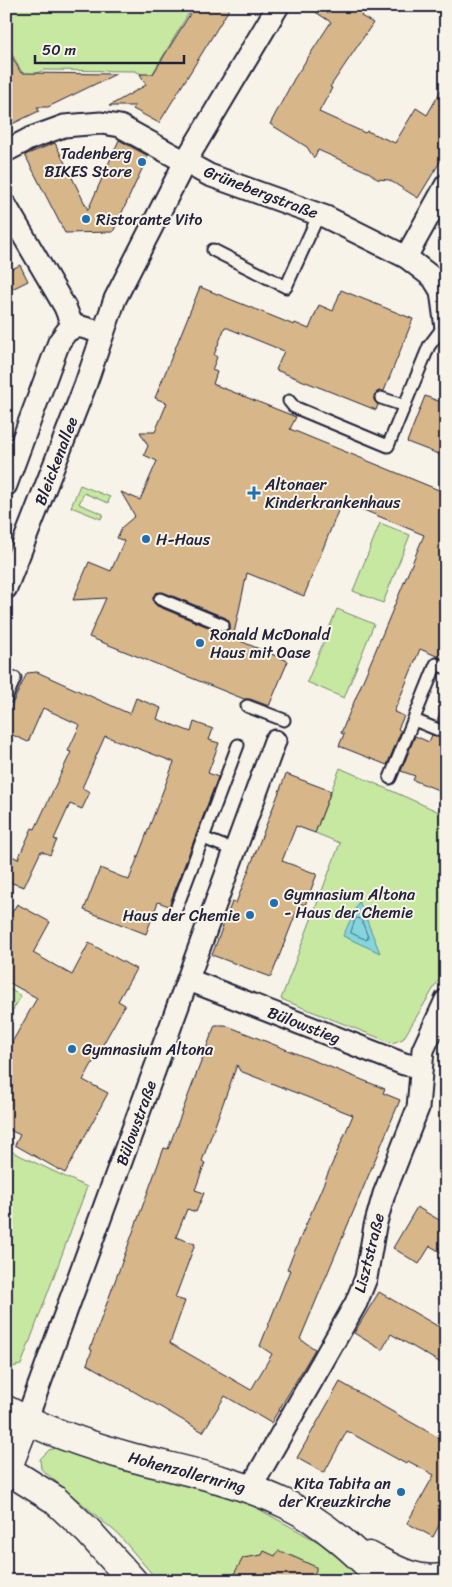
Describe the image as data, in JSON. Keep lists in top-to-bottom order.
{
  "streets": {
    "main road": ["Hohenzollernring"],
    "street": [
      "Grünebergstraße",
      "Bleickenallee",
      "Bülowstieg",
      "Bülowstraße",
      "Lisztstraße"
    ]
  },
  "crossings": [
    ["Grünebergstraße", "Bleickenallee"],
    ["Bülowstieg", "Bülowstraße"],
    ["Bülowstieg", "Lisztstraße"],
    ["Bülowstraße", "Hohenzollernring"],
    ["Lisztstraße", "Hohenzollernring"]
  ],
  "places": {
    "other": [
      "Tadenberg BIKES Store",
      "Ristorante Vito",
      "H-Haus",
      "Ronald McDonald Haus mit Oase",
      "Gymnasium Altona - Haus der Chemie",
      "Haus der Chemie",
      "Gymnasium Altona",
      "Kita Tabita an der Kreuzkirche"
    ],
    "health": ["Altonaer Kinderkrankenhaus"]
  },
  "scale_bar": "50 m"
}
